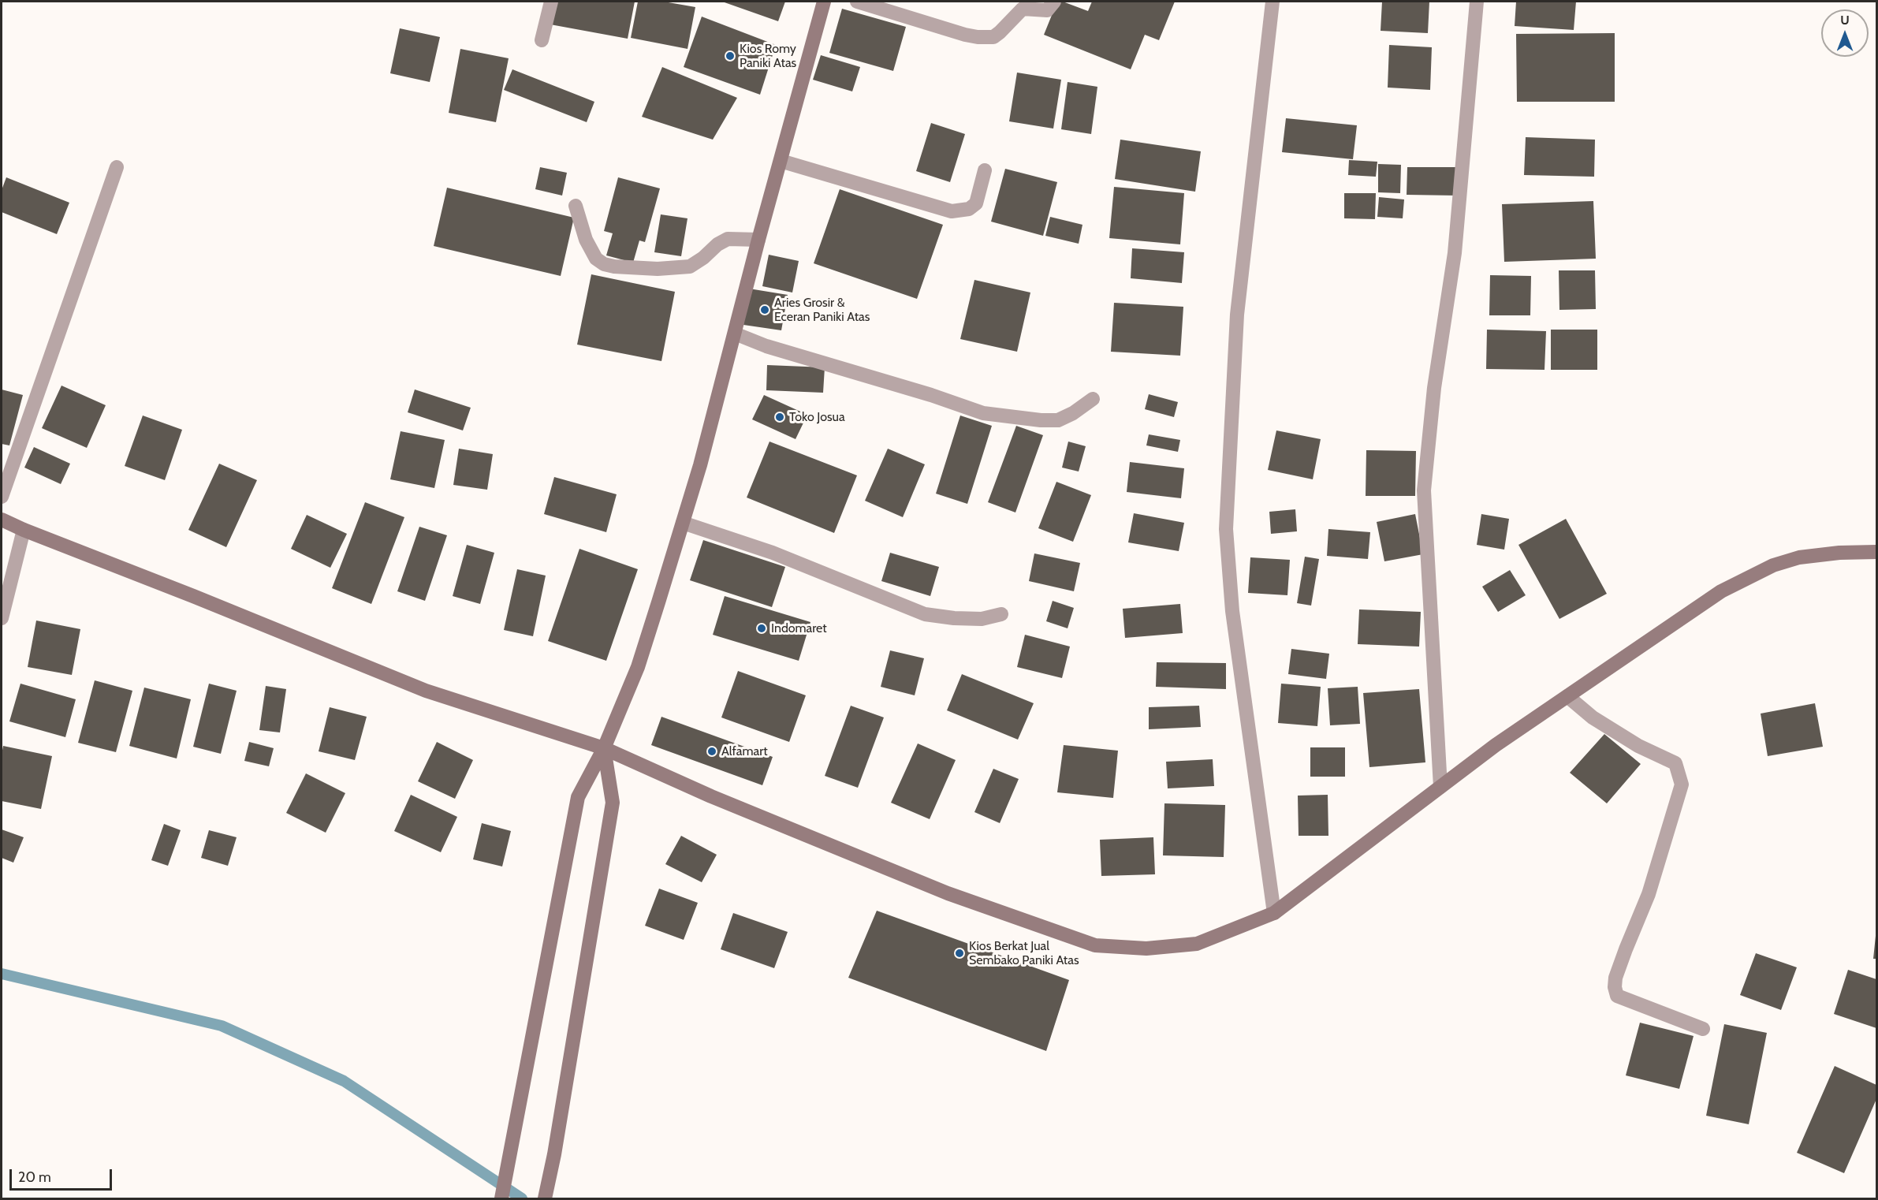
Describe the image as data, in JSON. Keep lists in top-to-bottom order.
{
  "places": [
    "Kios Romy Paniki Atas",
    "Aries Grosir & Eceran Paniki Atas",
    "Toko Josua",
    "Indomaret",
    "Alfamart",
    "Kios Berkat Jual Sembako Paniki Atas"
  ],
  "scale_bar": "20 m",
  "north": "top"
}
